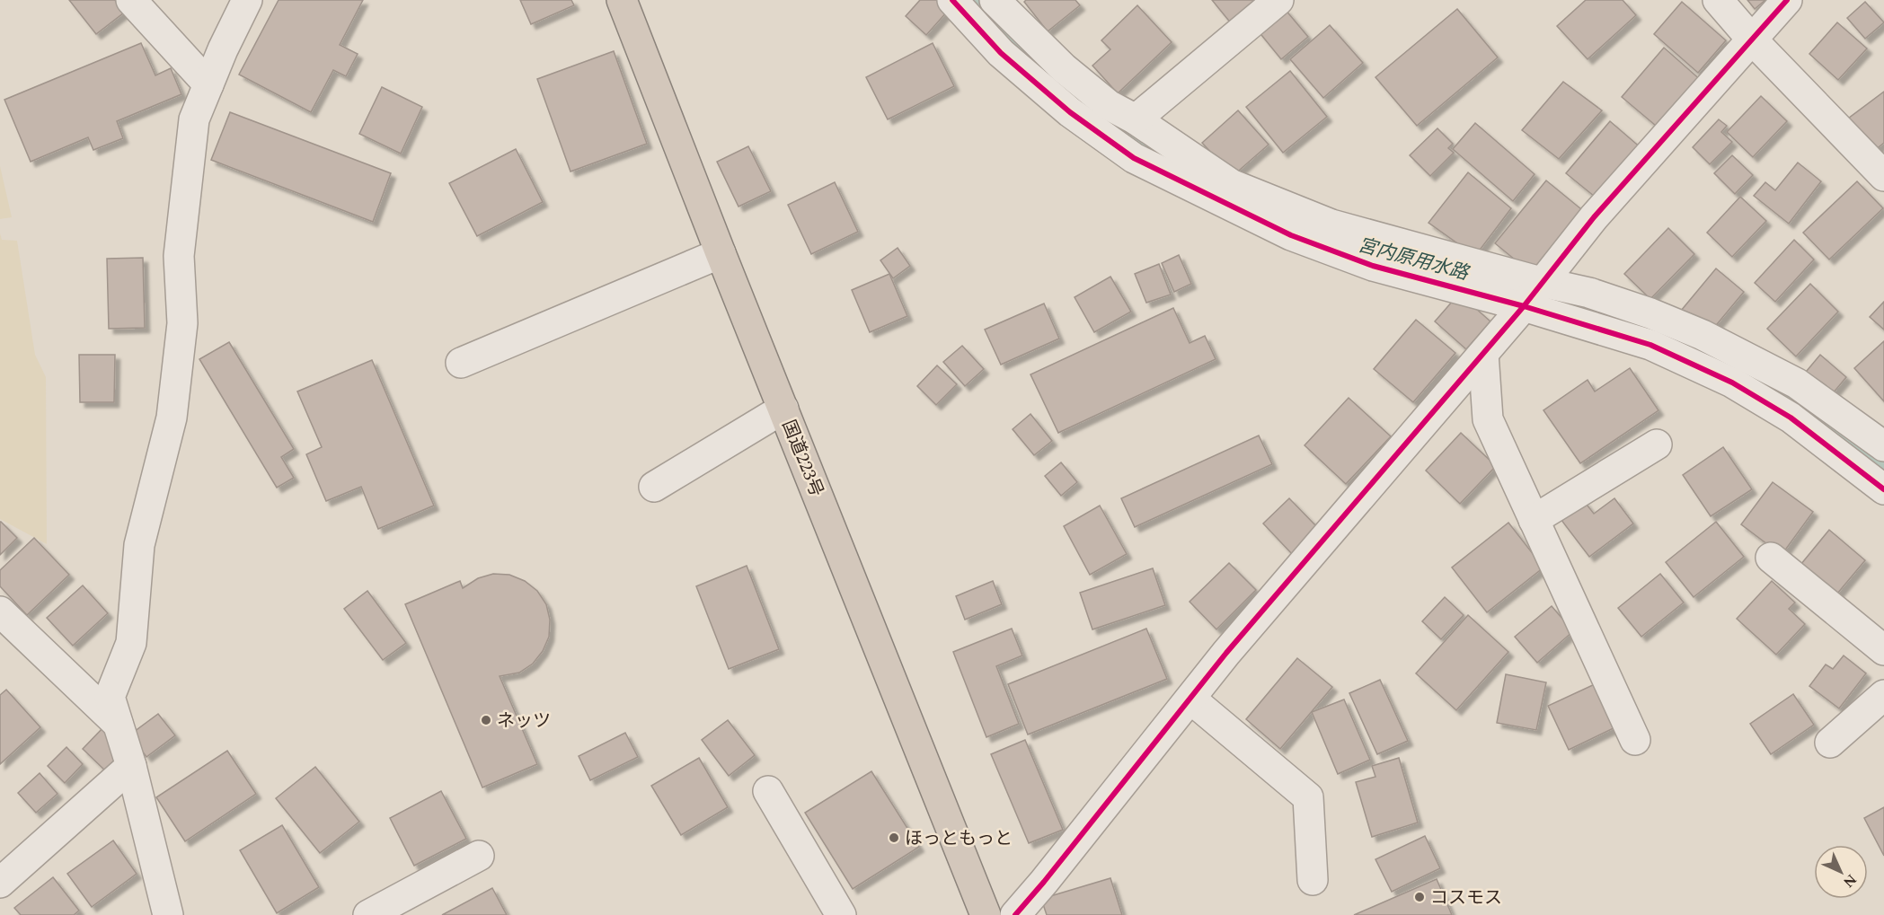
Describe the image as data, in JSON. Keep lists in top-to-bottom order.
{
  "streets": {
    "highway": ["国道223号"]
  },
  "water": ["宮内原用水路"],
  "places": ["ネッツ", "ほっともっと", "コスモス"],
  "north": "bottom right"
}
